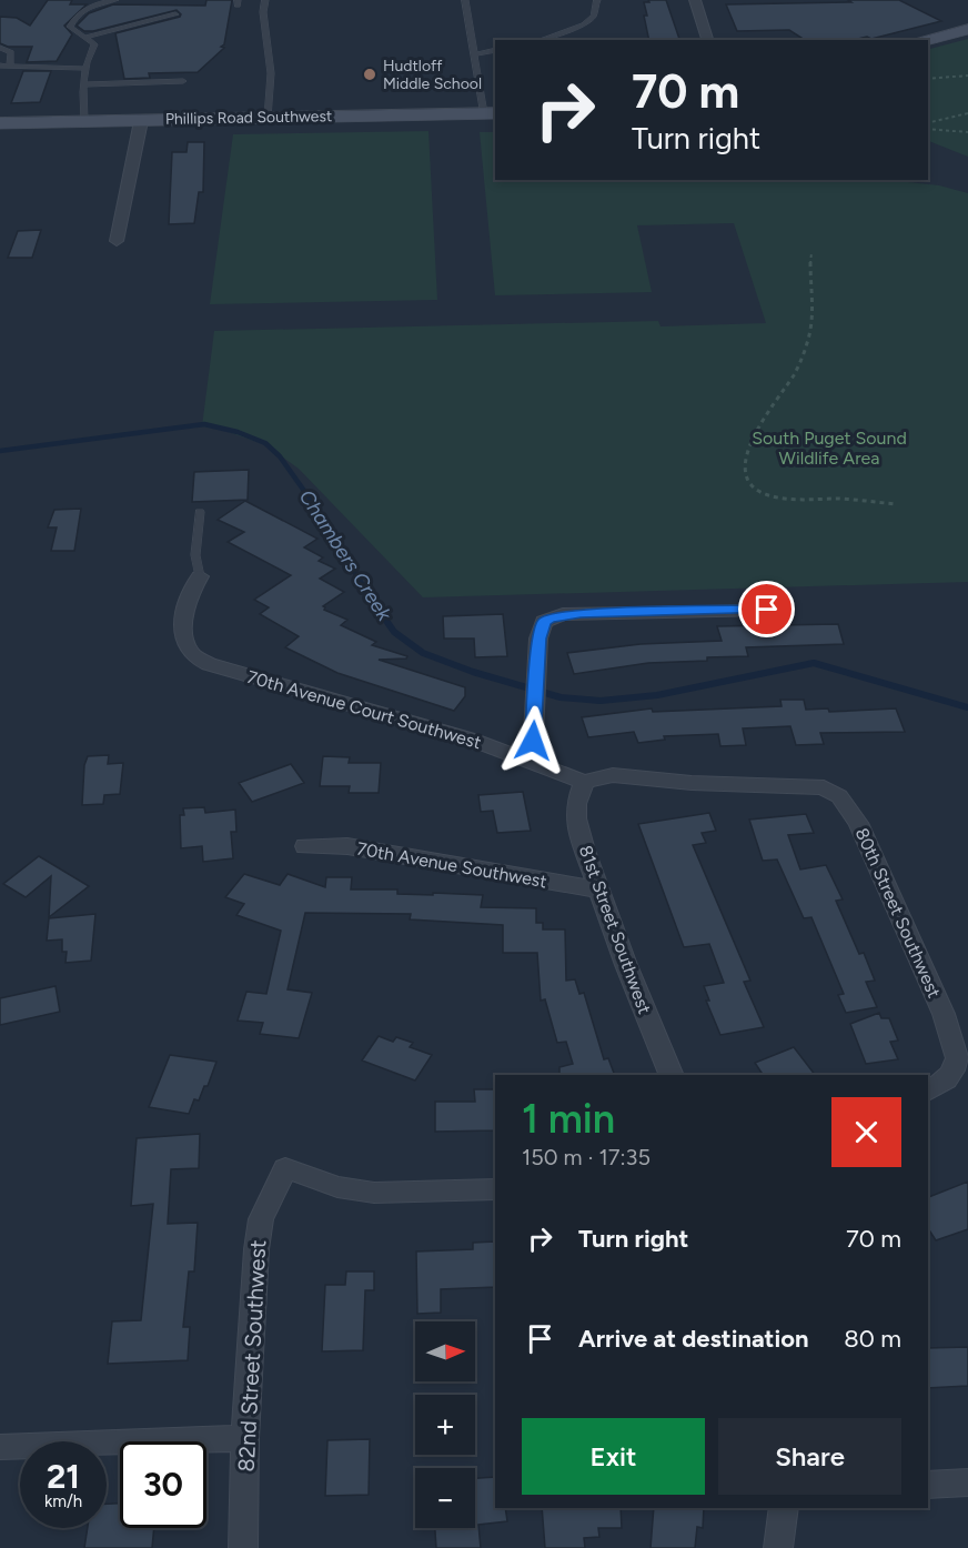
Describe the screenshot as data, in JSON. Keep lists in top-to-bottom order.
{
  "streets": {
    "street": [
      "Phillips Road Southwest",
      "70th Avenue Court Southwest",
      "70th Avenue Southwest",
      "80th Street Southwest",
      "81st Street Southwest",
      "82nd Street Southwest"
    ]
  },
  "crossings": [
    ["70th Avenue Court Southwest", "80th Street Southwest"],
    ["70th Avenue Court Southwest", "81st Street Southwest"],
    ["70th Avenue Southwest", "81st Street Southwest"],
    ["80th Street Southwest", "81st Street Southwest"]
  ],
  "water": ["Chambers Creek"],
  "parks": ["South Puget Sound Wildlife Area"],
  "places": ["Hudtloff Middle School"],
  "north": "right",
  "page": {
    "turn": ["70 m", "Turn right"],
    "heading": ["1 min", "150 m · 17:35"],
    "list": [
      {
        "name": "Turn right",
        "value": "70 m"
      },
      {
        "name": "Arrive at destination",
        "value": "80 m"
      }
    ],
    "map_buttons": ["+", "−"],
    "buttons": ["Exit", "Share"],
    "speed": "21 km/h",
    "limit": "30"
  }
}
